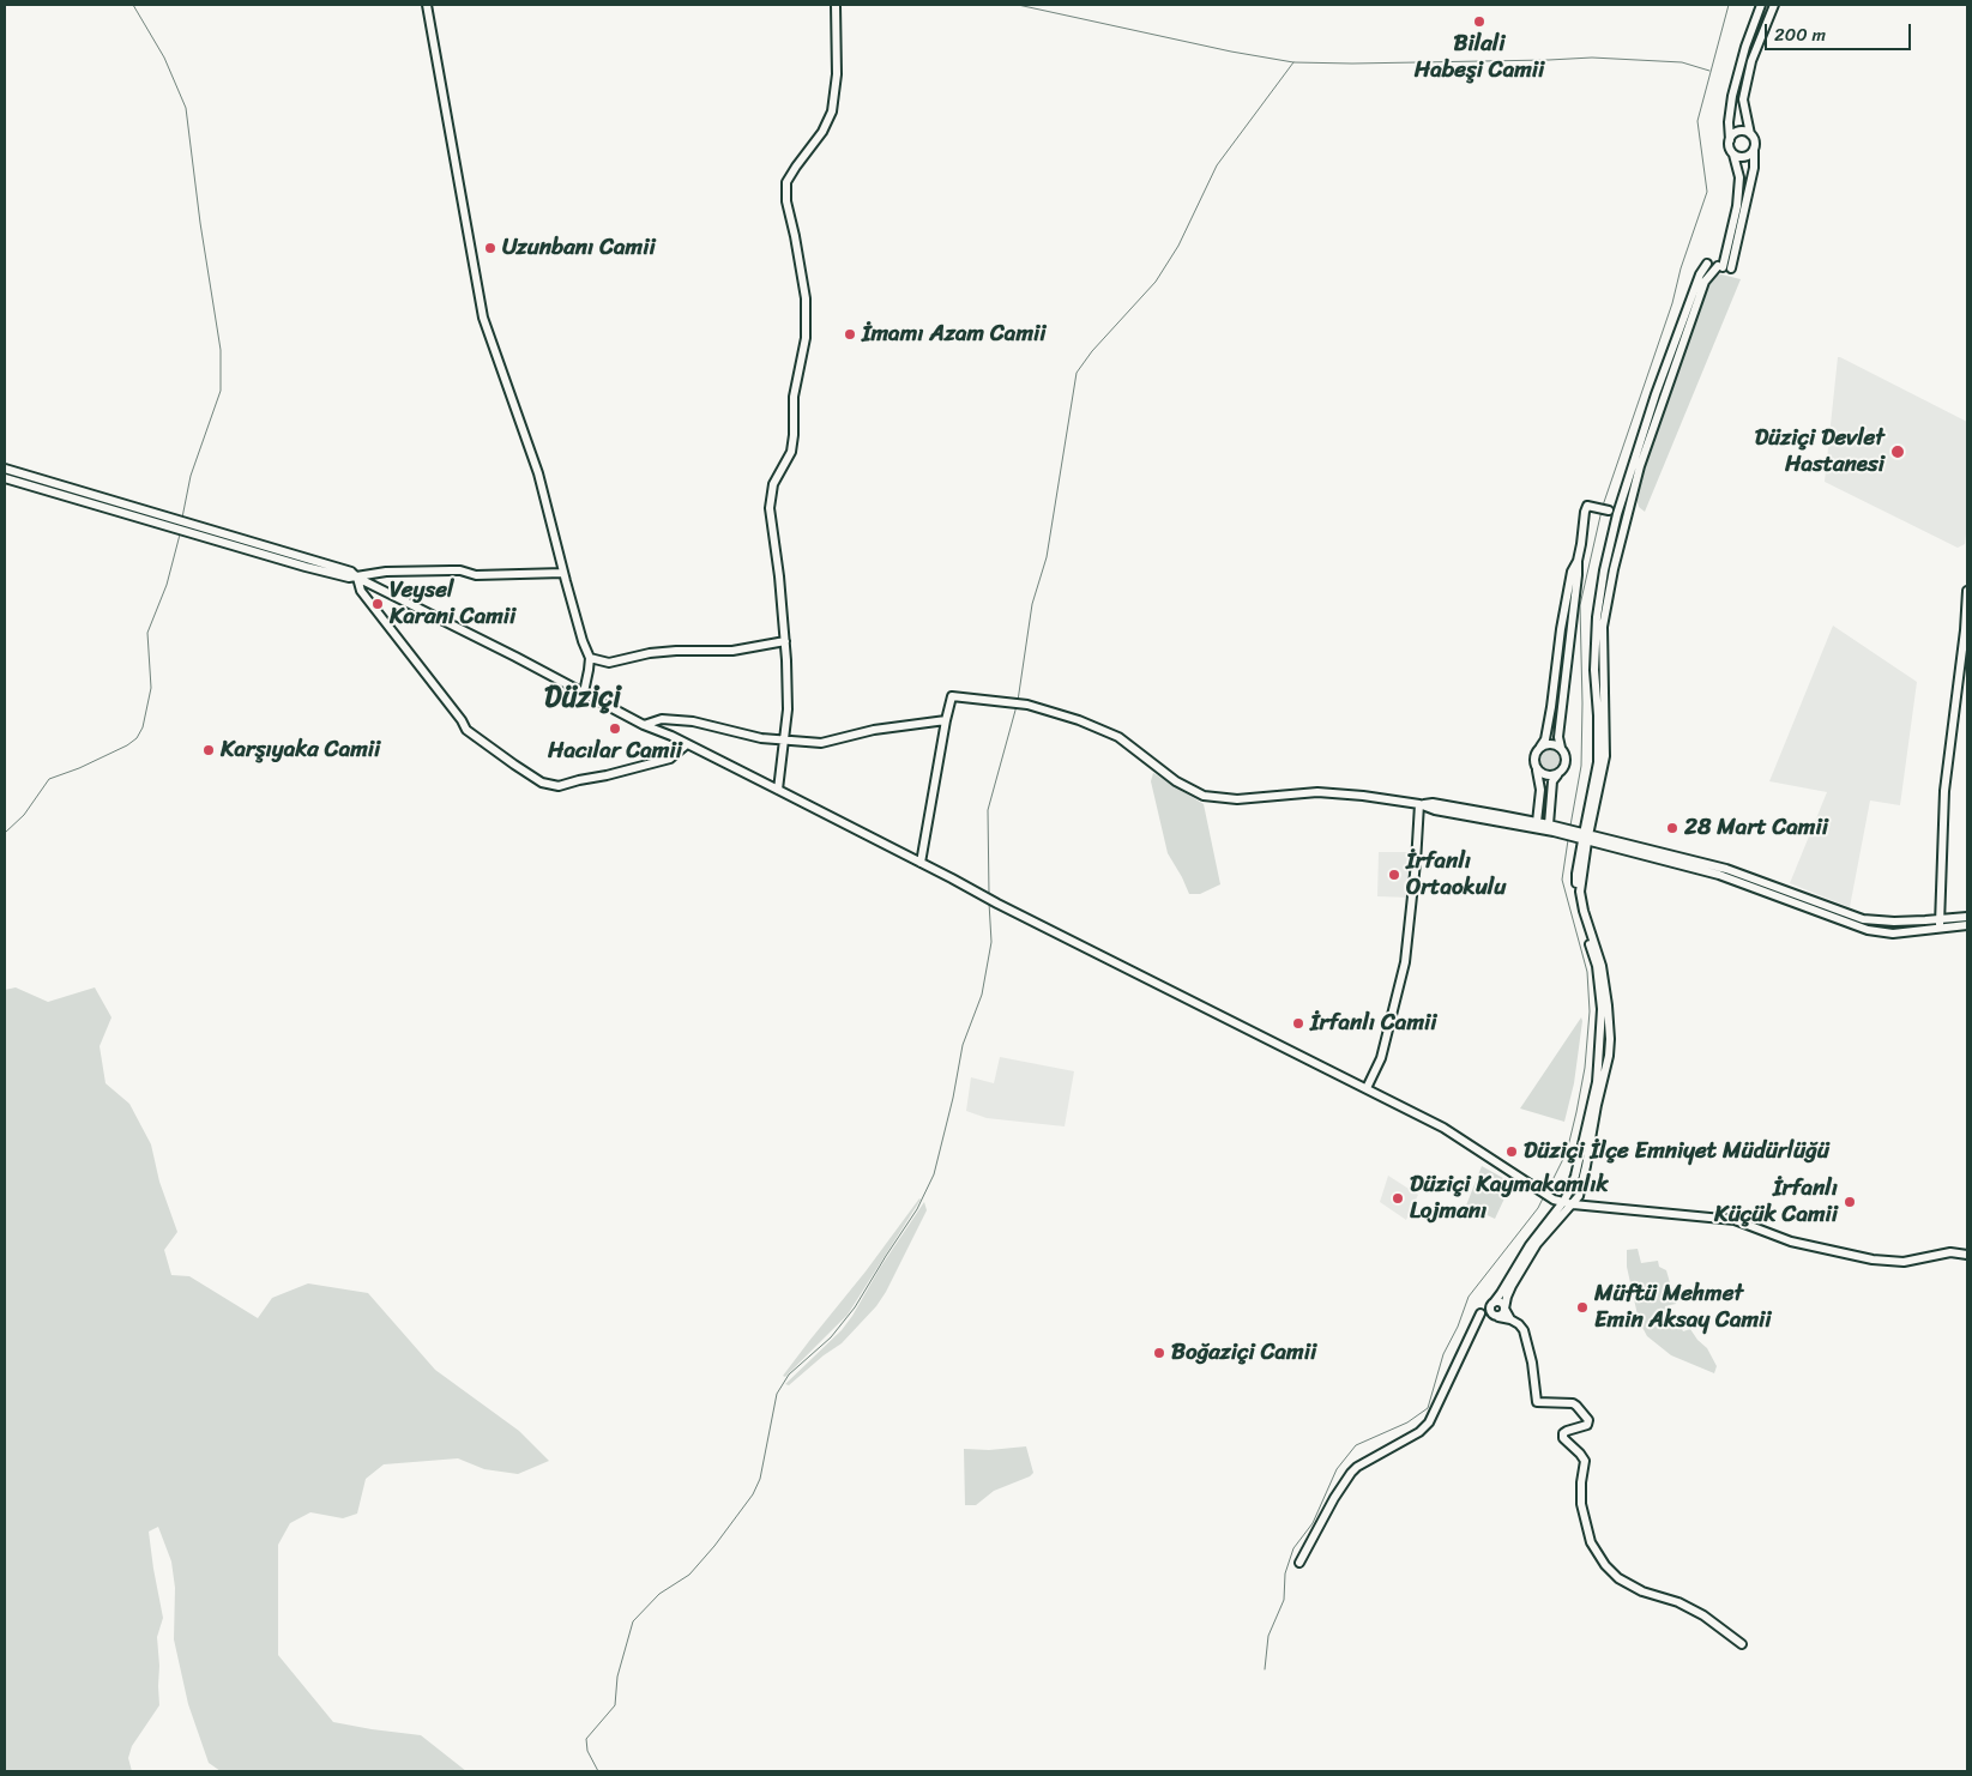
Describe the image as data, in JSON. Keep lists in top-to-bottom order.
{
  "districts": ["Düziçi"],
  "places": [
    "Bilali Habeşi Camii",
    "Uzunbanı Camii",
    "İmamı Azam Camii",
    "Düziçi Devlet Hastanesi",
    "Veysel Karani Camii",
    "Hacılar Camii",
    "Karşıyaka Camii",
    "28 Mart Camii",
    "İrfanlı Ortaokulu",
    "İrfanlı Camii",
    "Düziçi İlçe Emniyet Müdürlüğü",
    "Düziçi Kaymakamlık Lojmanı",
    "İrfanlı Küçük Camii",
    "Müftü Mehmet Emin Aksay Camii",
    "Boğaziçi Camii"
  ],
  "scale_bar": "200 m"
}
